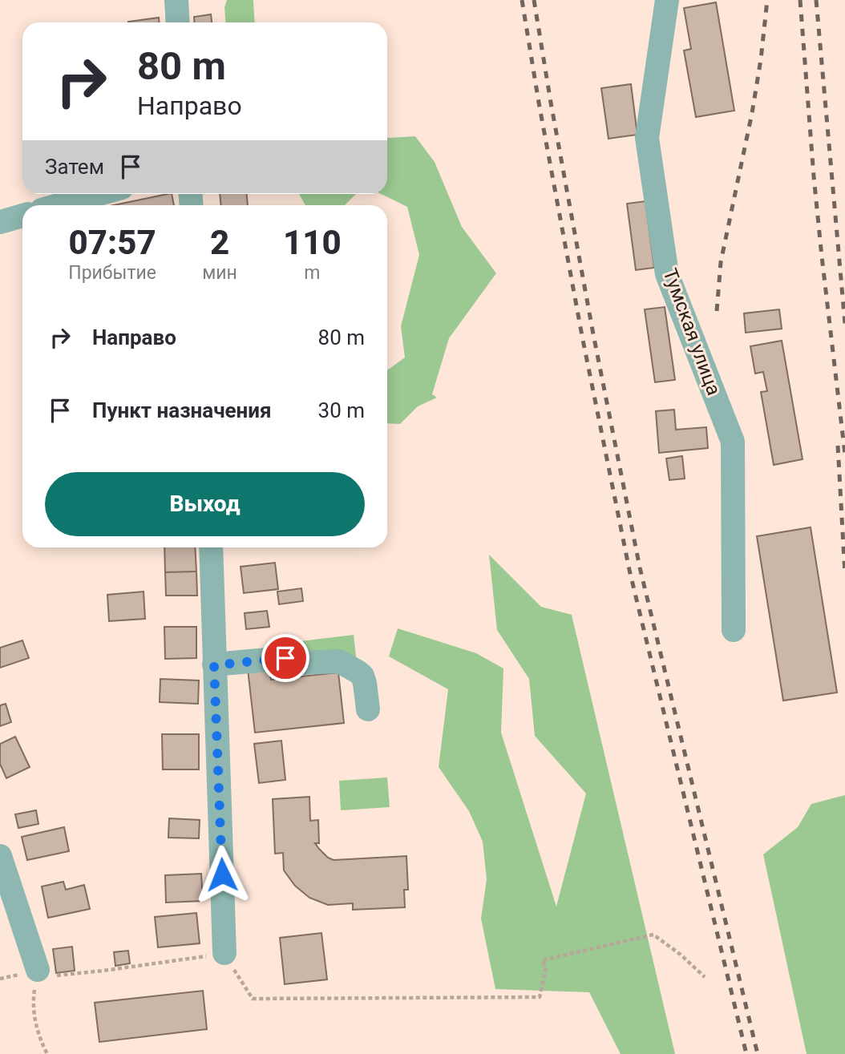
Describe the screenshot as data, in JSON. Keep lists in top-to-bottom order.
{
  "streets": {
    "street": ["Тумская улица"]
  },
  "page": {
    "turn": ["80 m", "Направо"],
    "then": "Затем",
    "eta": [
      "07:57",
      "Прибытие",
      "2",
      "мин",
      "110",
      "m"
    ],
    "list": [
      {
        "name": "Направо",
        "value": "80 m"
      },
      {
        "name": "Пункт назначения",
        "value": "30 m"
      }
    ],
    "buttons": "Выход"
  }
}
